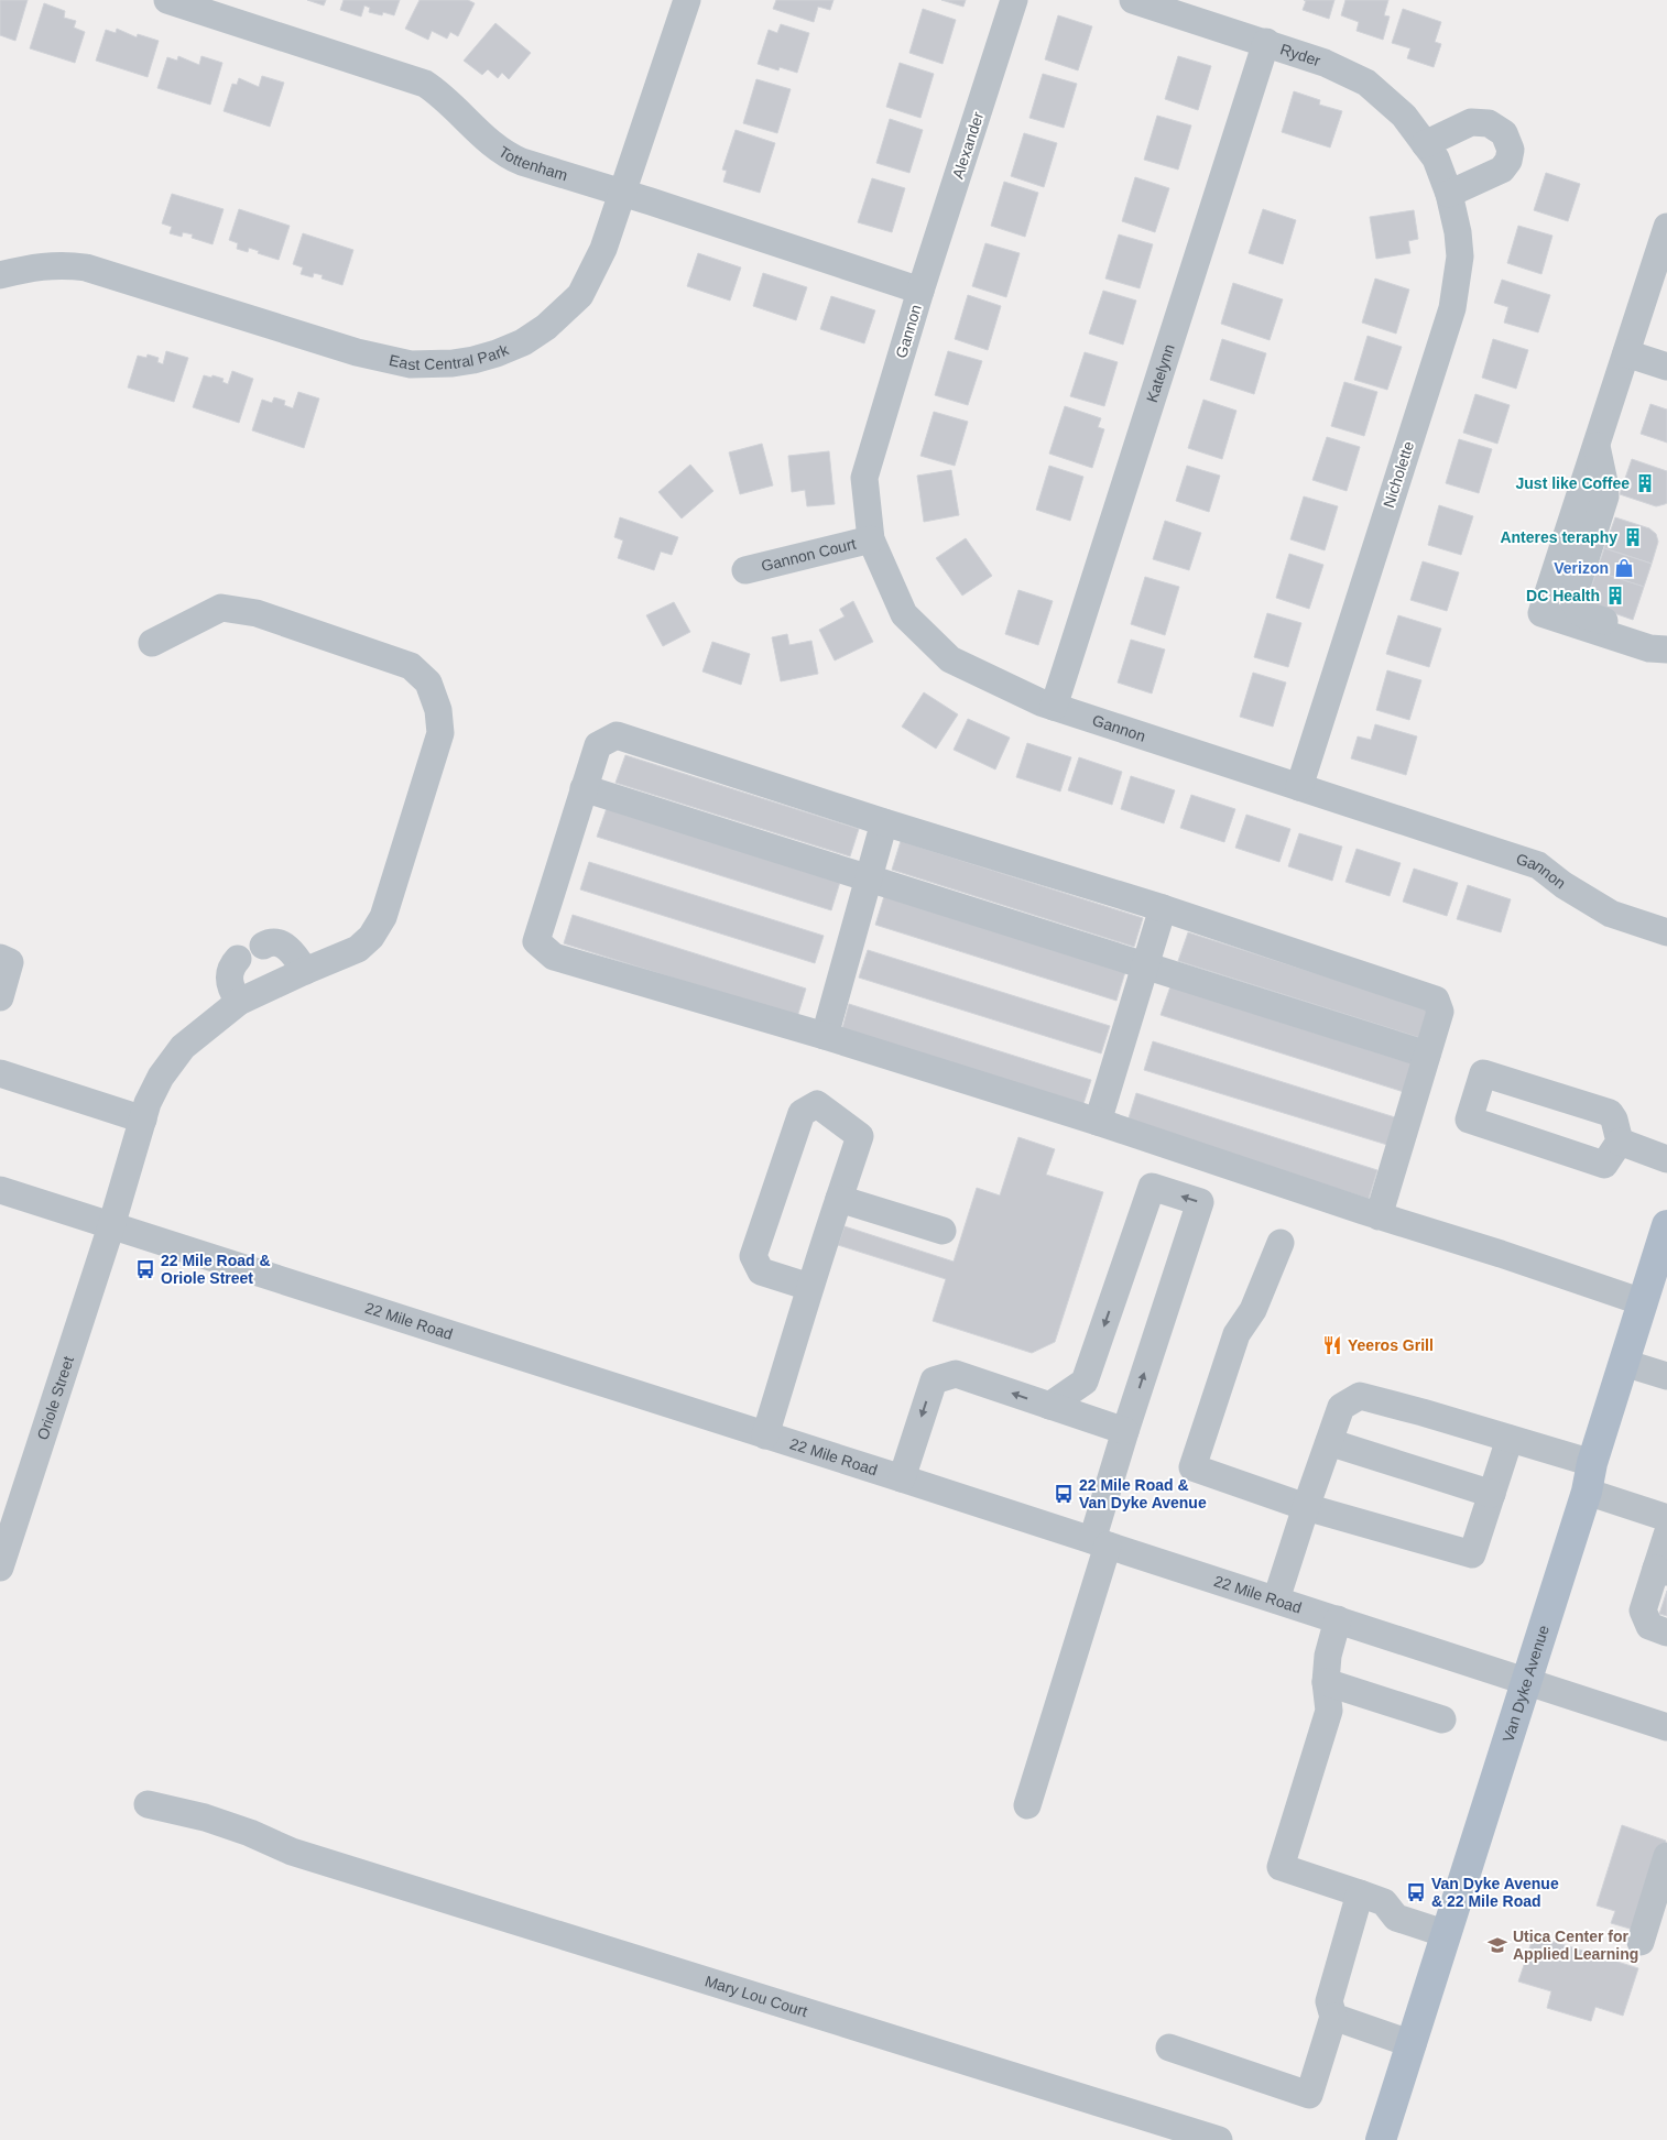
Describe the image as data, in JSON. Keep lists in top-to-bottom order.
{
  "streets": {
    "main road": ["Van Dyke Avenue"],
    "street": [
      "Ryder",
      "Alexander",
      "Tottenham",
      "Gannon",
      "East Central Park",
      "Katelynn",
      "Nicholette",
      "Gannon Court",
      "22 Mile Road",
      "Oriole Street",
      "Mary Lou Court"
    ]
  },
  "crossings": [
    ["Ryder", "Katelynn"],
    ["Ryder", "Nicholette"],
    ["Alexander", "Tottenham"],
    ["Alexander", "Gannon"],
    ["Tottenham", "Gannon"],
    ["Tottenham", "East Central Park"],
    ["Gannon", "Katelynn"],
    ["Gannon", "Nicholette"],
    ["Gannon", "Gannon Court"],
    ["22 Mile Road", "Oriole Street"],
    ["22 Mile Road", "Van Dyke Avenue"]
  ],
  "places": {
    "building": ["Just like Coffee", "Anteres teraphy", "DC Health"],
    "shop": ["Verizon"],
    "bus stop": ["22 Mile Road & Oriole Street", "22 Mile Road & Van Dyke Avenue", "Van Dyke Avenue & 22 Mile Road"],
    "restaurant": ["Yeeros Grill"],
    "school or university": ["Utica Center for Applied Learning"]
  }
}
